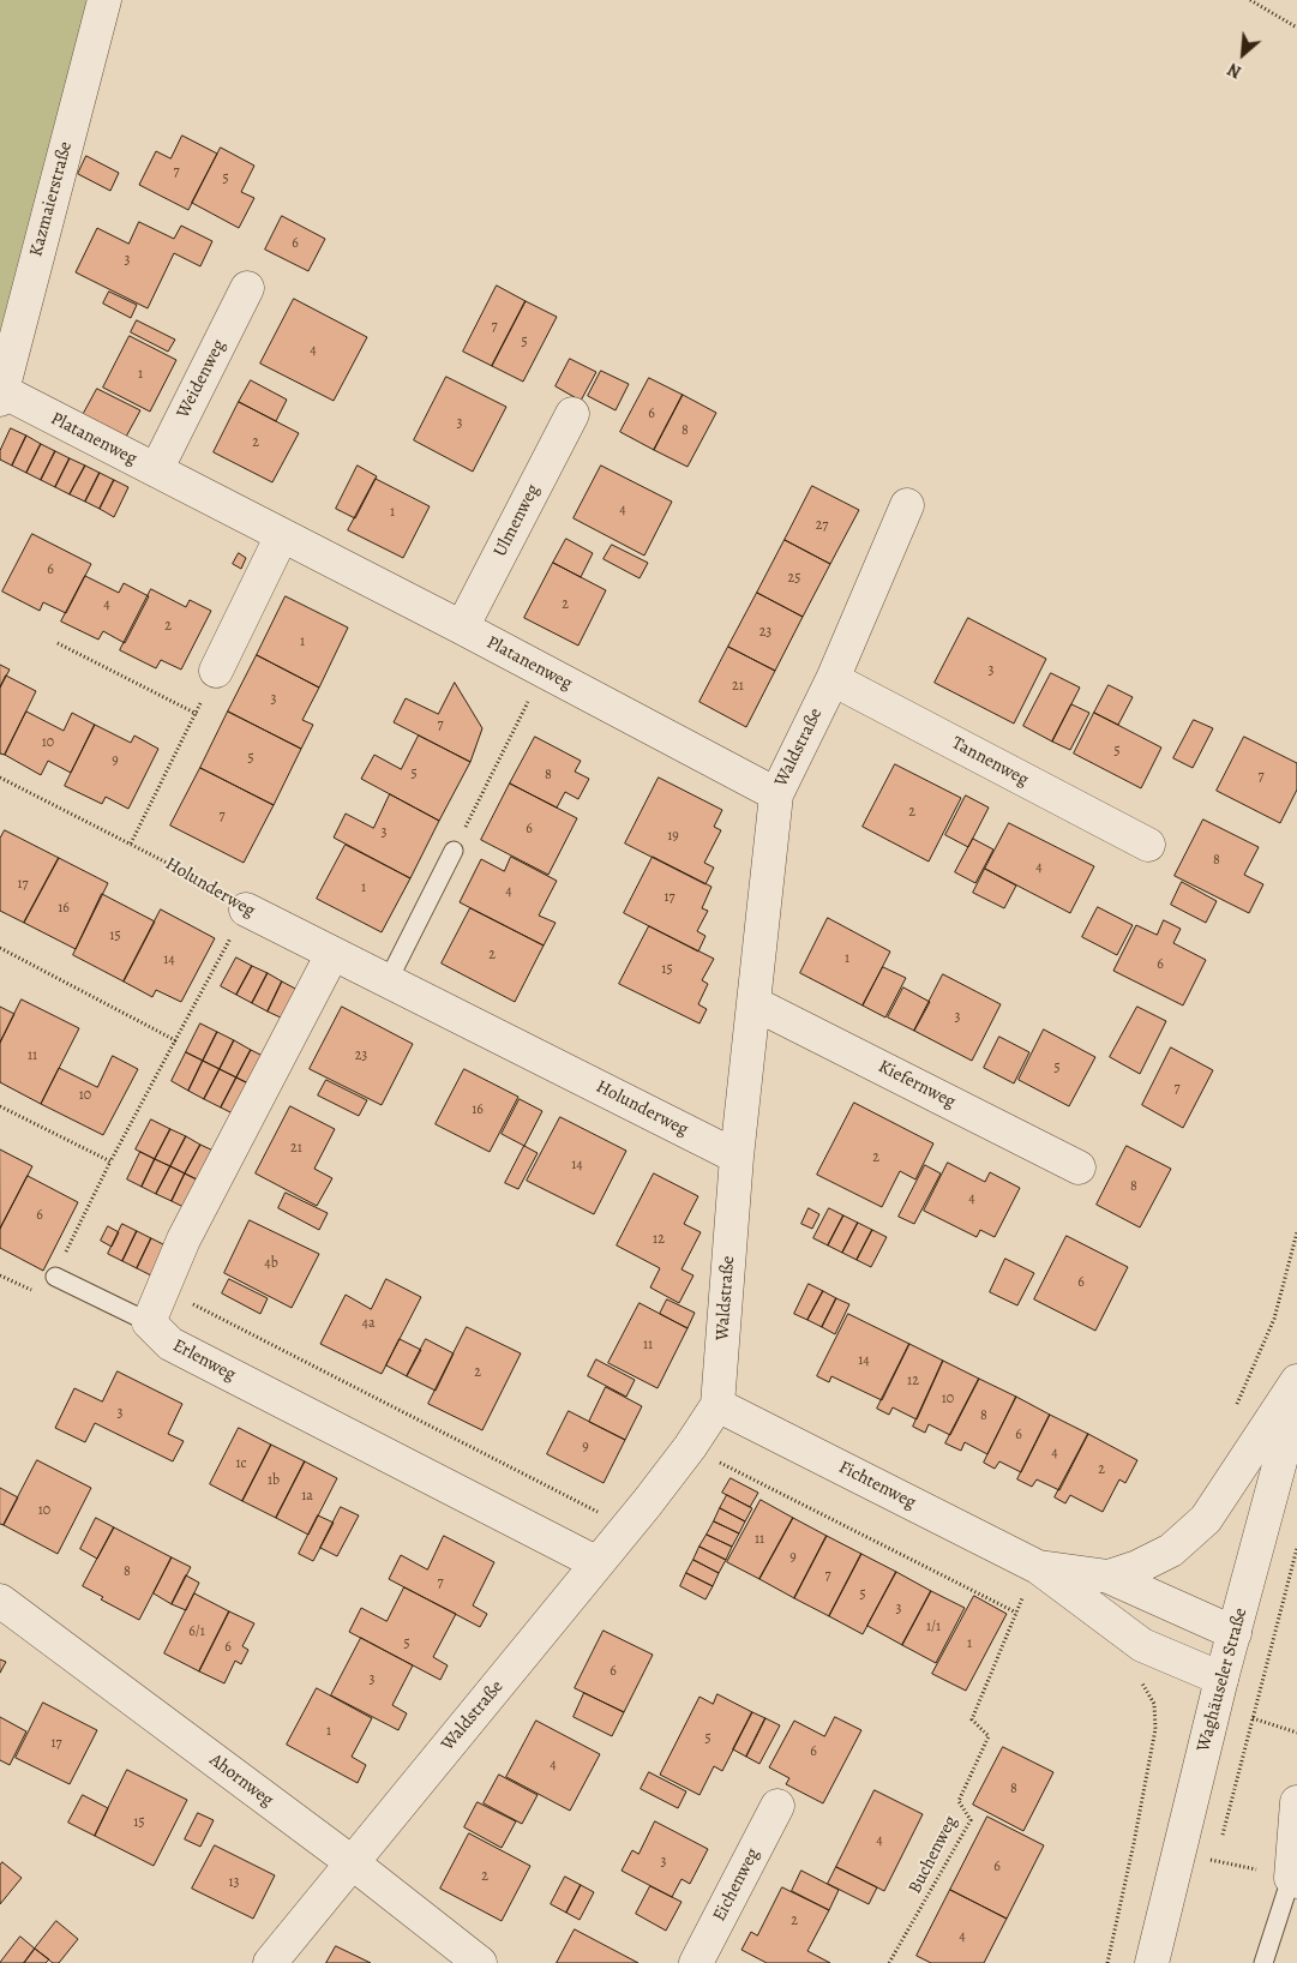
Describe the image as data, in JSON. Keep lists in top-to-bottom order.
{
  "streets": {
    "street": [
      "Kazmaierstraße",
      "Weidenweg",
      "Platanenweg",
      "Ulmenweg",
      "Waldstraße",
      "Tannenweg",
      "Holunderweg",
      "Kiefernweg",
      "Erlenweg",
      "Fichtenweg",
      "Waghäuseler Straße",
      "Ahornweg",
      "Eichenweg"
    ],
    "path": ["Buchenweg"]
  },
  "crossings": [
    ["Kazmaierstraße", "Platanenweg"],
    ["Weidenweg", "Platanenweg"],
    ["Platanenweg", "Ulmenweg"],
    ["Platanenweg", "Waldstraße"],
    ["Waldstraße", "Tannenweg"],
    ["Waldstraße", "Holunderweg"],
    ["Waldstraße", "Kiefernweg"],
    ["Waldstraße", "Erlenweg"],
    ["Waldstraße", "Fichtenweg"],
    ["Waldstraße", "Ahornweg"],
    ["Fichtenweg", "Waghäuseler Straße"]
  ],
  "house_numbers": [
    "7",
    "5",
    "6",
    "3",
    "7",
    "5",
    "4",
    "1",
    "6",
    "3",
    "8",
    "2",
    "4",
    "1",
    "27",
    "6",
    "25",
    "4",
    "2",
    "2",
    "23",
    "1",
    "3",
    "21",
    "3",
    "7",
    "10",
    "5",
    "5",
    "9",
    "5",
    "8",
    "7",
    "2",
    "7",
    "6",
    "3",
    "19",
    "8",
    "4",
    "17",
    "1",
    "4",
    "17",
    "16",
    "15",
    "2",
    "1",
    "14",
    "6",
    "15",
    "3",
    "11",
    "23",
    "5",
    "7",
    "10",
    "16",
    "21",
    "2",
    "14",
    "8",
    "4",
    "6",
    "12",
    "4b",
    "6",
    "4a",
    "11",
    "14",
    "2",
    "12",
    "10",
    "3",
    "8",
    "6",
    "9",
    "4",
    "1c",
    "2",
    "1b",
    "1a",
    "10",
    "11",
    "9",
    "8",
    "7",
    "7",
    "5",
    "3",
    "1/1",
    "6/1",
    "5",
    "1",
    "6",
    "6",
    "3",
    "1",
    "5",
    "17",
    "6",
    "4",
    "8",
    "15",
    "4",
    "3",
    "6",
    "2",
    "13",
    "2",
    "4"
  ],
  "north": "bottom left"
}
